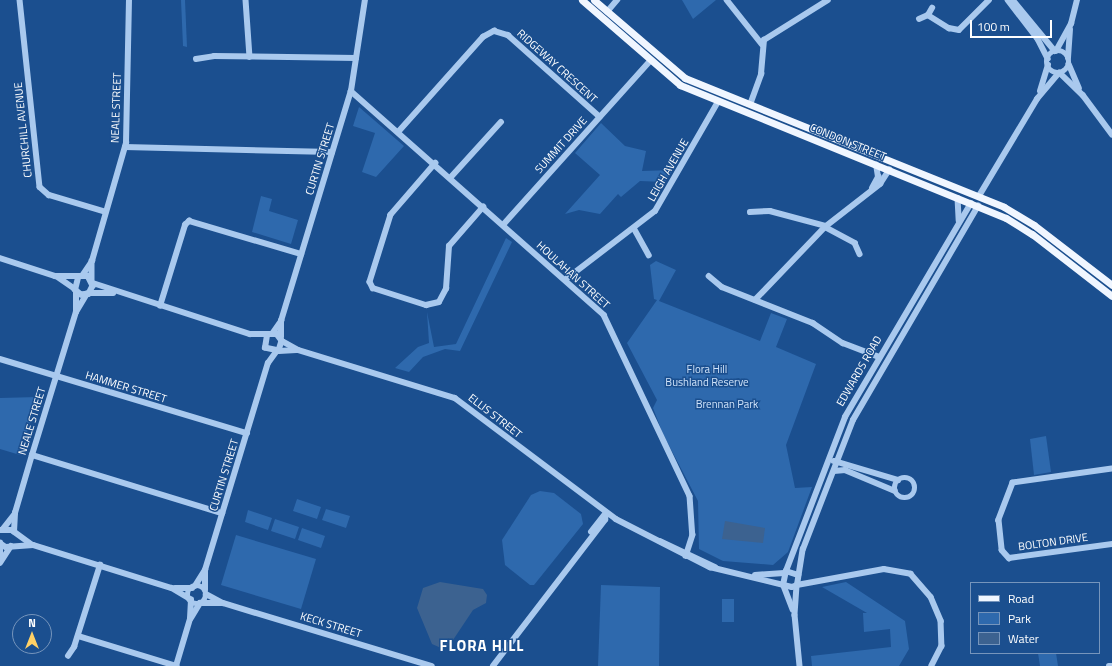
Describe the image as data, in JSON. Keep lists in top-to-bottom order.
{
  "streets": {
    "main road": ["CONDON STREET", "EDWARDS ROAD"],
    "street": [
      "RIDGEWAY CRESCENT",
      "NEALE STREET",
      "CHURCHILL AVENUE",
      "SUMMIT DRIVE",
      "CURTIN STREET",
      "LEIGH AVENUE",
      "HOULAHAN STREET",
      "HAMMER STREET",
      "ELLIS STREET",
      "BOLTON DRIVE",
      "KECK STREET"
    ]
  },
  "crossings": [
    ["RIDGEWAY CRESCENT", "SUMMIT DRIVE"],
    ["RIDGEWAY CRESCENT", "HOULAHAN STREET"],
    ["NEALE STREET", "CHURCHILL AVENUE"],
    ["NEALE STREET", "HAMMER STREET"],
    ["CONDON STREET", "SUMMIT DRIVE"],
    ["CONDON STREET", "LEIGH AVENUE"],
    ["CONDON STREET", "EDWARDS ROAD"],
    ["SUMMIT DRIVE", "HOULAHAN STREET"],
    ["CURTIN STREET", "HOULAHAN STREET"],
    ["CURTIN STREET", "HAMMER STREET"],
    ["CURTIN STREET", "ELLIS STREET"],
    ["CURTIN STREET", "KECK STREET"],
    ["LEIGH AVENUE", "HOULAHAN STREET"],
    ["HOULAHAN STREET", "ELLIS STREET"],
    ["EDWARDS ROAD", "ELLIS STREET"]
  ],
  "districts": ["FLORA HILL"],
  "parks": ["Flora Hill Bushland Reserve", "Brennan Park"],
  "legend": ["Road", "Park", "Water"],
  "scale_bar": "100 m",
  "north": "top"
}
